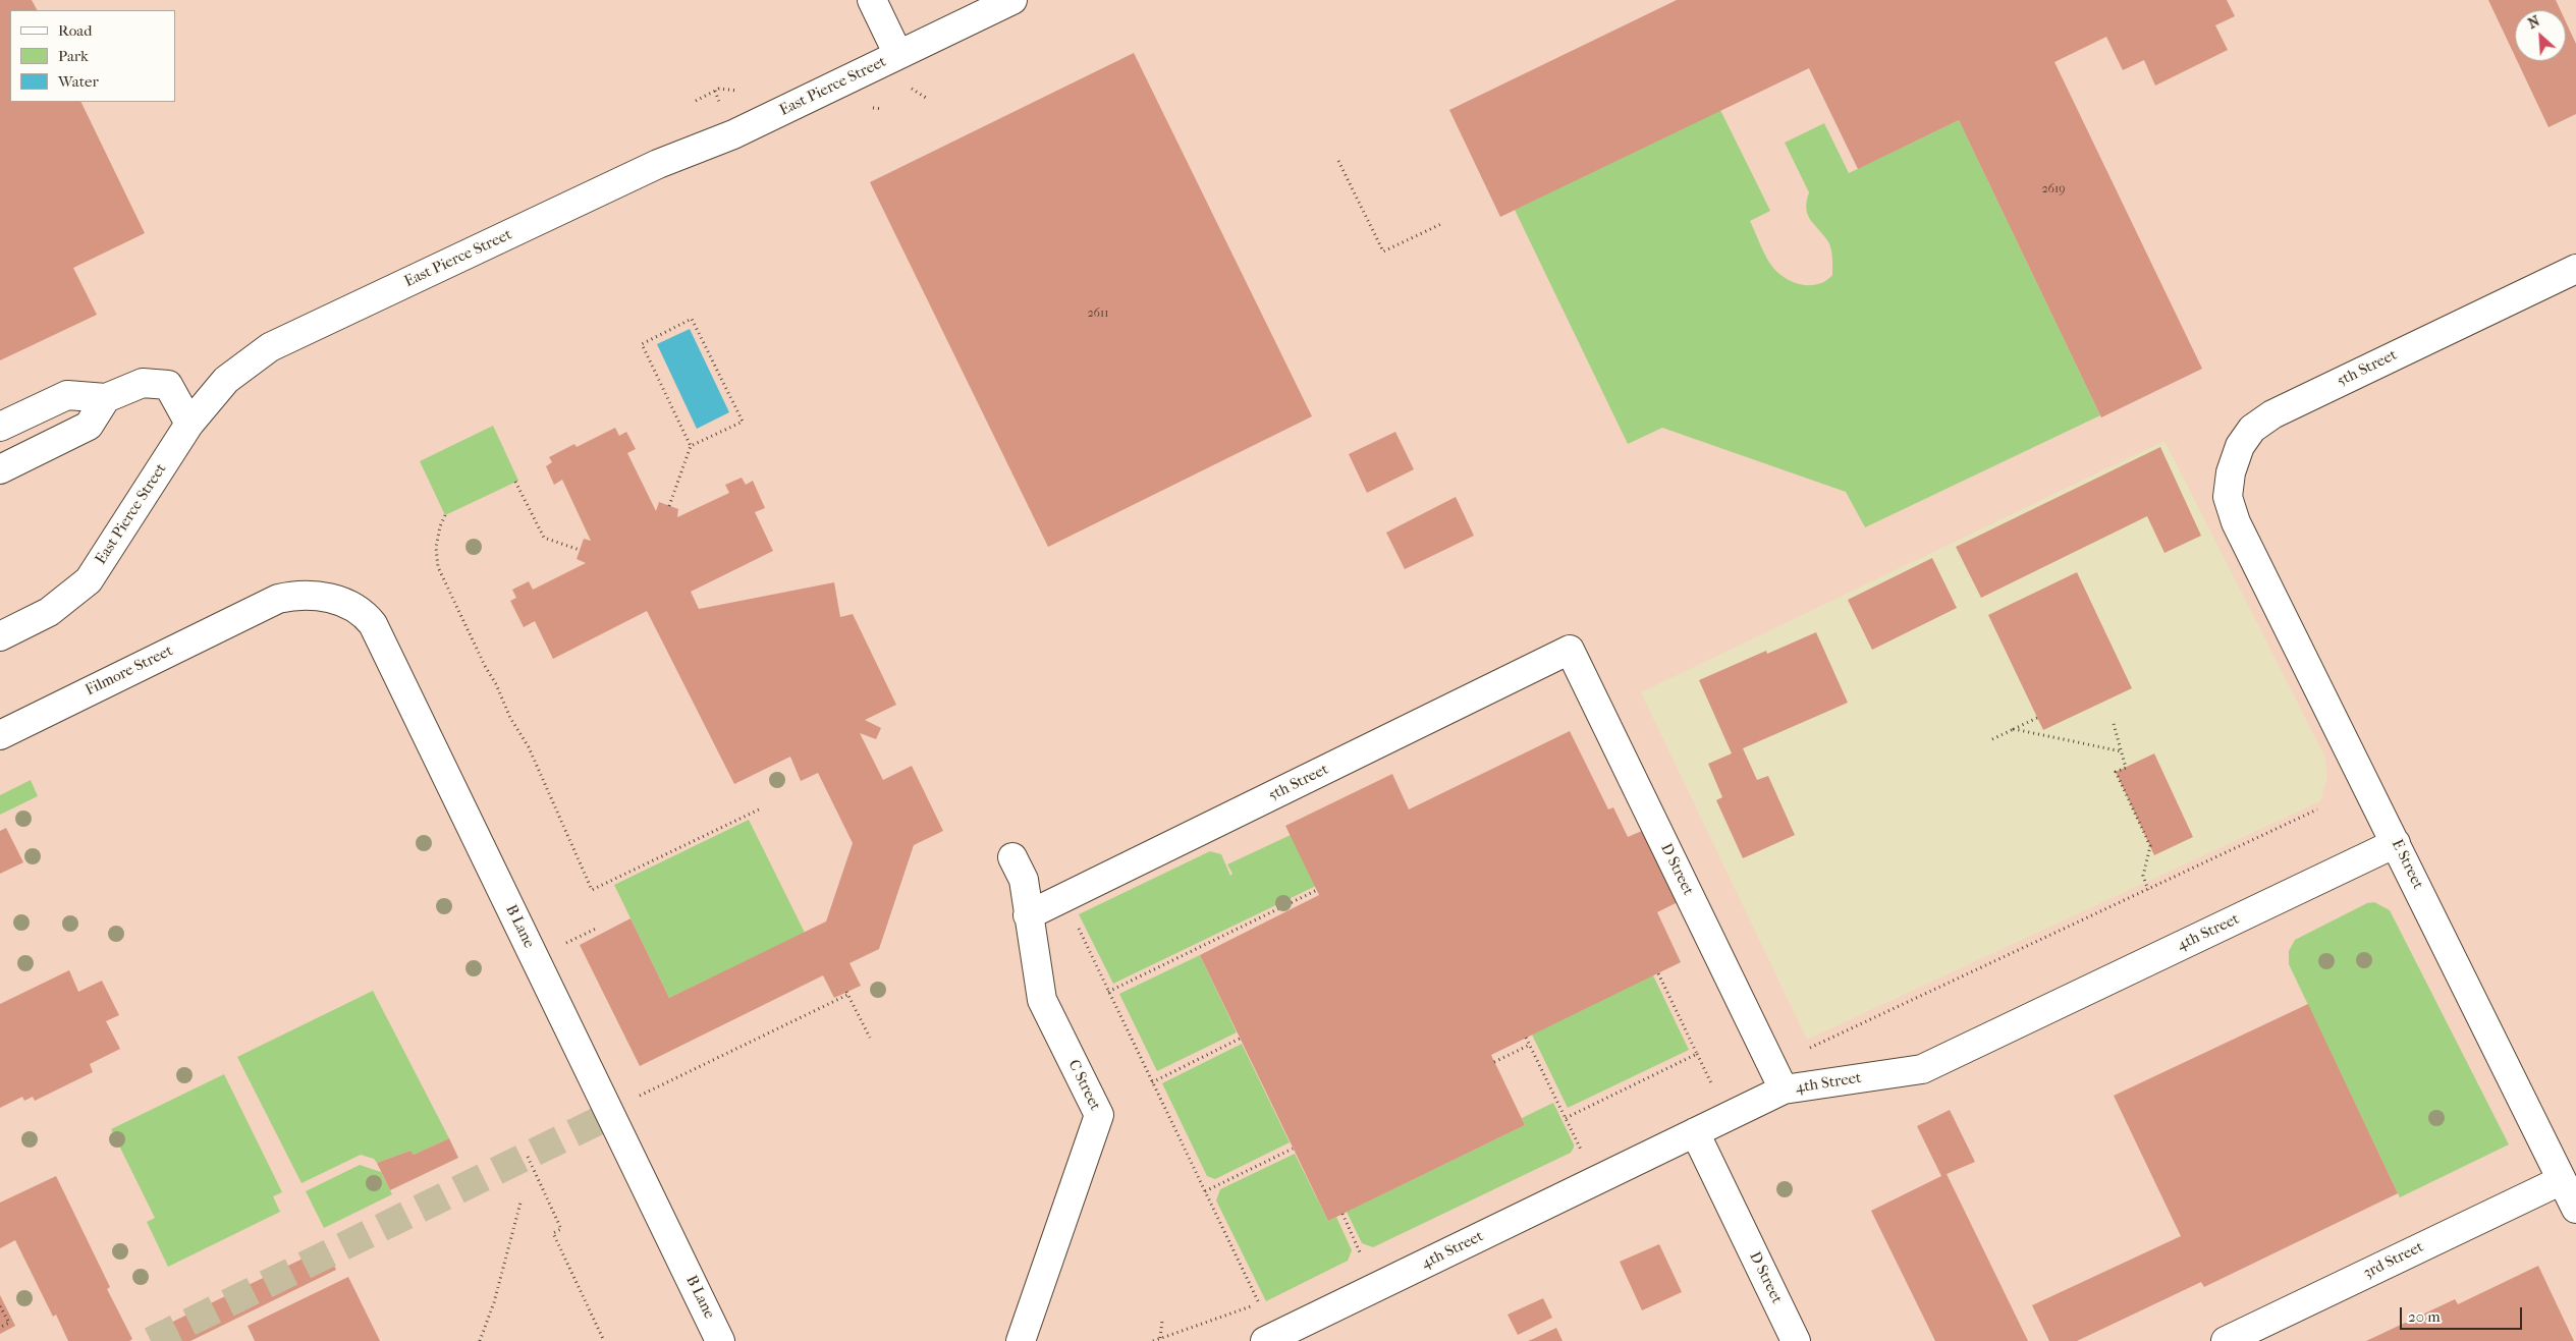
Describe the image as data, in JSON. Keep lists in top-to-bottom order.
{
  "streets": {
    "street": [
      "East Pierce Street",
      "5th Street",
      "Filmore Street",
      "E Street",
      "D Street",
      "B Lane",
      "4th Street",
      "C Street",
      "3rd Street"
    ]
  },
  "crossings": [
    ["5th Street", "E Street"],
    ["5th Street", "D Street"],
    ["5th Street", "C Street"],
    ["Filmore Street", "B Lane"],
    ["E Street", "4th Street"],
    ["E Street", "3rd Street"],
    ["D Street", "4th Street"]
  ],
  "house_numbers": ["2619", "2611"],
  "legend": ["Road", "Park", "Water"],
  "scale_bar": "20 m",
  "north": "top left"
}
